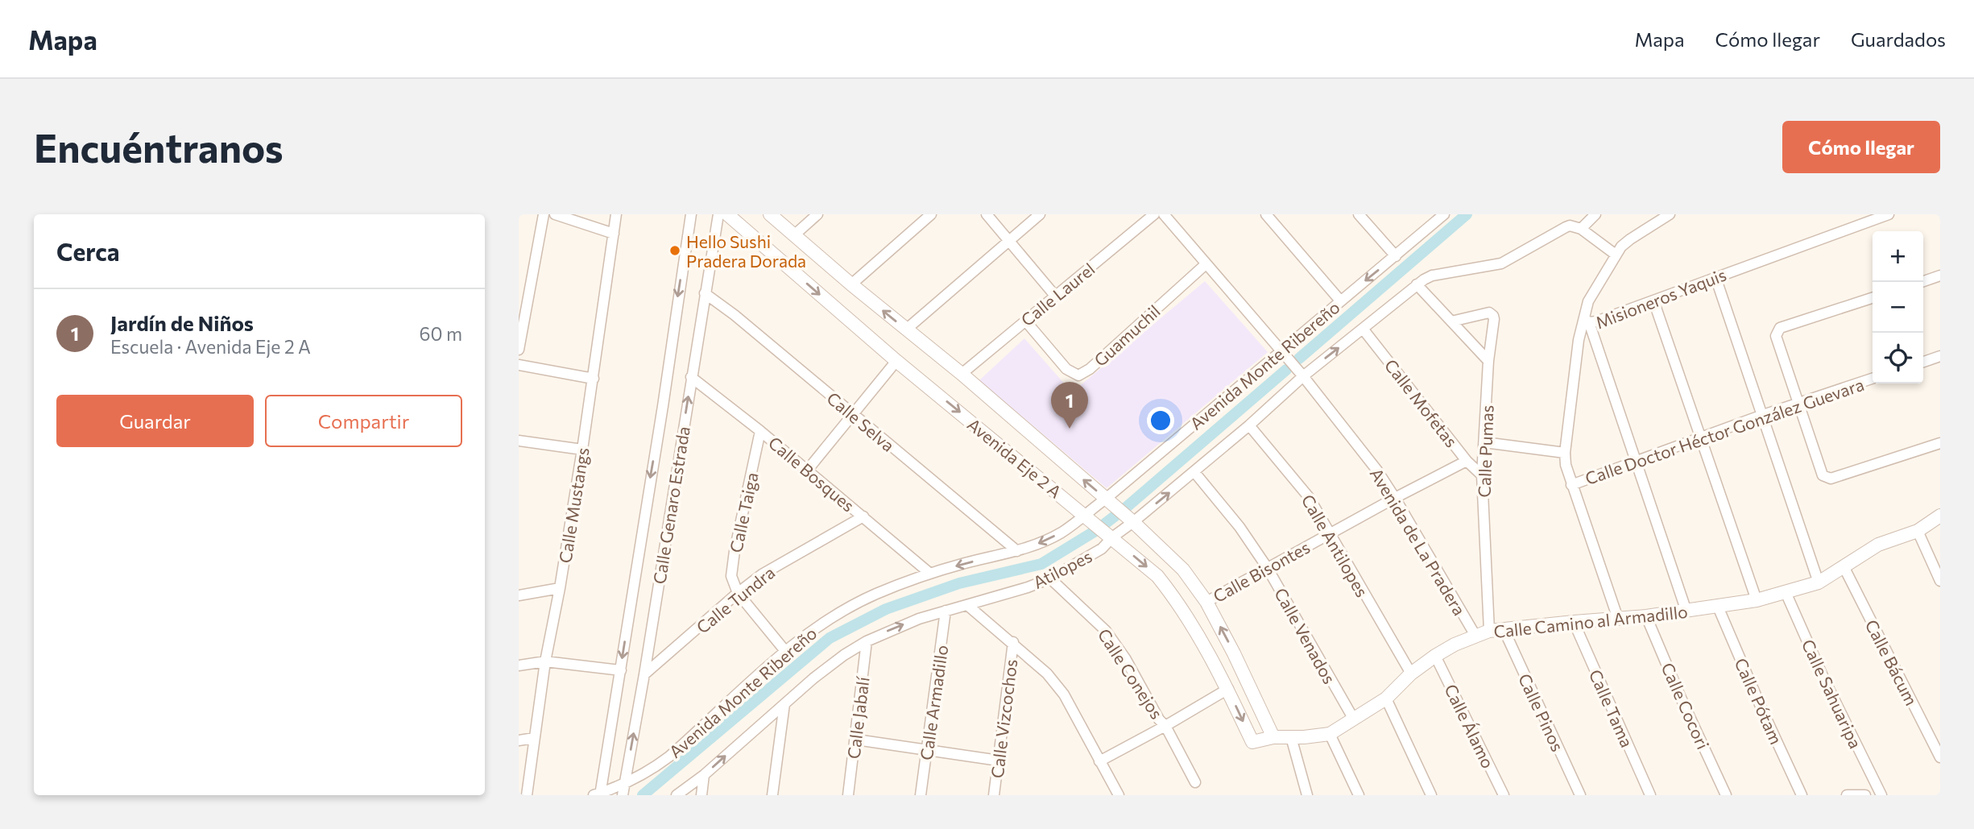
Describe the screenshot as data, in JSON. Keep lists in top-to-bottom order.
{
  "streets": {
    "street": [
      "Calle Laurel",
      "Misioneros Yaquis",
      "Guamuchil",
      "Avenida Monte Ribereño",
      "Calle Mofetas",
      "Calle Selva",
      "Calle Doctor Héctor González Guevara",
      "Calle Pumas",
      "Avenida Eje 2 A",
      "Calle Bosques",
      "Calle Mustangs",
      "Calle Genaro Estrada",
      "Calle Taiga",
      "Avenida de La Pradera",
      "Calle Antilopes",
      "Atilopes",
      "Calle Bisontes",
      "Calle Tundra",
      "Calle Camino al Armadillo",
      "Calle Venados",
      "Calle Bácum",
      "Calle Conejos",
      "Calle Sahuaripa",
      "Calle Pótam",
      "Calle Armadillo",
      "Calle Cocori",
      "Calle Tama",
      "Calle Pinos",
      "Calle Jabalí",
      "Calle Vizcochos",
      "Calle Álamo"
    ]
  },
  "crossings": [
    ["Calle Laurel", "Guamuchil"],
    ["Calle Laurel", "Avenida Eje 2 A"],
    ["Misioneros Yaquis", "Calle Doctor Héctor González Guevara"],
    ["Misioneros Yaquis", "Calle Camino al Armadillo"],
    ["Guamuchil", "Avenida de La Pradera"],
    ["Avenida Monte Ribereño", "Calle Selva"],
    ["Avenida Monte Ribereño", "Avenida Eje 2 A"],
    ["Avenida Monte Ribereño", "Calle Bosques"],
    ["Avenida Monte Ribereño", "Calle Genaro Estrada"],
    ["Avenida Monte Ribereño", "Avenida de La Pradera"],
    ["Calle Mofetas", "Calle Pumas"],
    ["Calle Mofetas", "Atilopes"],
    ["Calle Mofetas", "Calle Bisontes"],
    ["Calle Selva", "Calle Genaro Estrada"],
    ["Calle Pumas", "Calle Camino al Armadillo"],
    ["Avenida Eje 2 A", "Atilopes"],
    ["Avenida Eje 2 A", "Calle Bisontes"],
    ["Avenida Eje 2 A", "Calle Camino al Armadillo"],
    ["Calle Bosques", "Calle Genaro Estrada"],
    ["Calle Bosques", "Calle Taiga"],
    ["Calle Bosques", "Calle Tundra"],
    ["Calle Genaro Estrada", "Calle Tundra"],
    ["Calle Taiga", "Calle Tundra"],
    ["Avenida de La Pradera", "Atilopes"],
    ["Avenida de La Pradera", "Calle Bisontes"],
    ["Avenida de La Pradera", "Calle Camino al Armadillo"],
    ["Calle Antilopes", "Atilopes"],
    ["Calle Antilopes", "Calle Bisontes"],
    ["Calle Antilopes", "Calle Camino al Armadillo"],
    ["Atilopes", "Calle Venados"],
    ["Atilopes", "Calle Conejos"],
    ["Atilopes", "Calle Armadillo"],
    ["Atilopes", "Calle Jabalí"],
    ["Calle Bisontes", "Calle Venados"],
    ["Calle Camino al Armadillo", "Calle Venados"],
    ["Calle Camino al Armadillo", "Calle Bácum"],
    ["Calle Camino al Armadillo", "Calle Sahuaripa"],
    ["Calle Camino al Armadillo", "Calle Pótam"],
    ["Calle Camino al Armadillo", "Calle Cocori"],
    ["Calle Camino al Armadillo", "Calle Tama"],
    ["Calle Camino al Armadillo", "Calle Pinos"],
    ["Calle Camino al Armadillo", "Calle Álamo"]
  ],
  "places": ["Hello Sushi Pradera Dorada"],
  "page": {
    "header": "Mapa",
    "nav": ["Mapa", "Cómo llegar", "Guardados"],
    "buttons": [
      "Cómo llegar",
      ["Guardar", "Compartir"]
    ],
    "title": "Encuéntranos",
    "heading": "Cerca",
    "map_buttons": ["+", "−"],
    "list": [
      {
        "mark": "1",
        "name": "Jardín de Niños",
        "note": "Escuela · Avenida Eje 2 A",
        "value": "60 m"
      }
    ],
    "pins": "1"
  }
}
